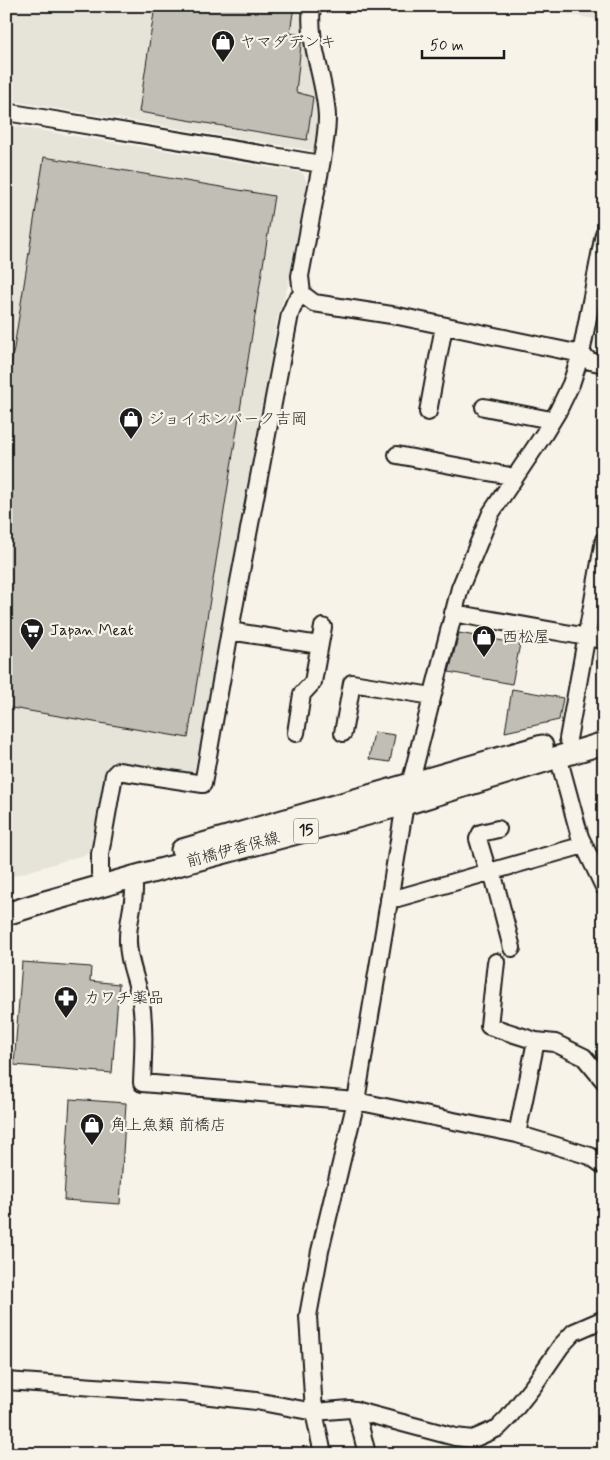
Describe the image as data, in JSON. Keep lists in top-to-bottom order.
{
  "streets": {
    "main road": ["15", "前橋伊香保線"]
  },
  "places": {
    "shop": [
      "ヤマダデンキ",
      "ジョイホンパーク吉岡",
      "西松屋",
      "角上魚類 前橋店"
    ],
    "supermarket": ["Japan Meat"],
    "pharmacy": ["カワチ薬品"]
  },
  "scale_bar": "50 m"
}
